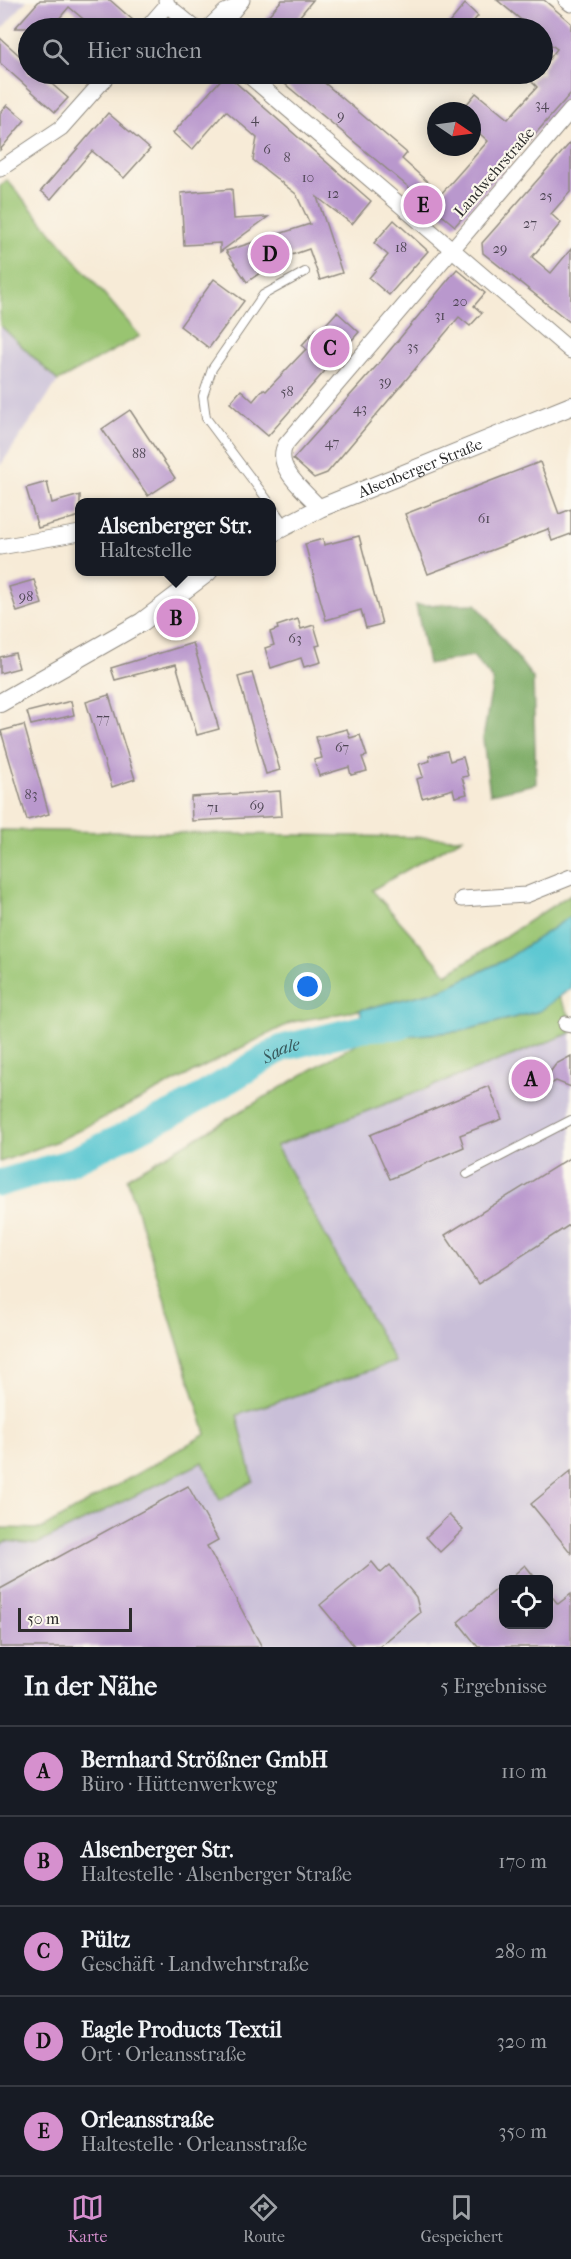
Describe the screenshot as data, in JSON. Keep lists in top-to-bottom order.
{
  "streets": {
    "street": ["Landwehrstraße", "Alsenberger Straße"]
  },
  "crossings": [
    ["Landwehrstraße", "Alsenberger Straße"]
  ],
  "water": ["Saale"],
  "house_numbers": [
    "34",
    "9",
    "4",
    "6",
    "8",
    "10",
    "12",
    "25",
    "27",
    "18",
    "29",
    "20",
    "31",
    "35",
    "39",
    "58",
    "43",
    "47",
    "88",
    "61",
    "98",
    "63",
    "77",
    "67",
    "83",
    "69",
    "71"
  ],
  "scale_bar": "50 m",
  "north": "right",
  "page": {
    "search": "Hier suchen",
    "pins": [
      "E",
      "D",
      "C",
      "B",
      "A"
    ],
    "popup": ["Alsenberger Str.", "Haltestelle"],
    "scale": "50 m",
    "heading": ["In der Nähe", "5 Ergebnisse"],
    "list": [
      {
        "mark": "A",
        "name": "Bernhard Strößner GmbH",
        "note": "Büro · Hüttenwerkweg",
        "value": "110 m"
      },
      {
        "mark": "B",
        "name": "Alsenberger Str.",
        "note": "Haltestelle · Alsenberger Straße",
        "value": "170 m"
      },
      {
        "mark": "C",
        "name": "Pültz",
        "note": "Geschäft · Landwehrstraße",
        "value": "280 m"
      },
      {
        "mark": "D",
        "name": "Eagle Products Textil",
        "note": "Ort · Orleansstraße",
        "value": "320 m"
      },
      {
        "mark": "E",
        "name": "Orleansstraße",
        "note": "Haltestelle · Orleansstraße",
        "value": "350 m"
      }
    ],
    "nav": ["Karte", "Route", "Gespeichert"]
  }
}
